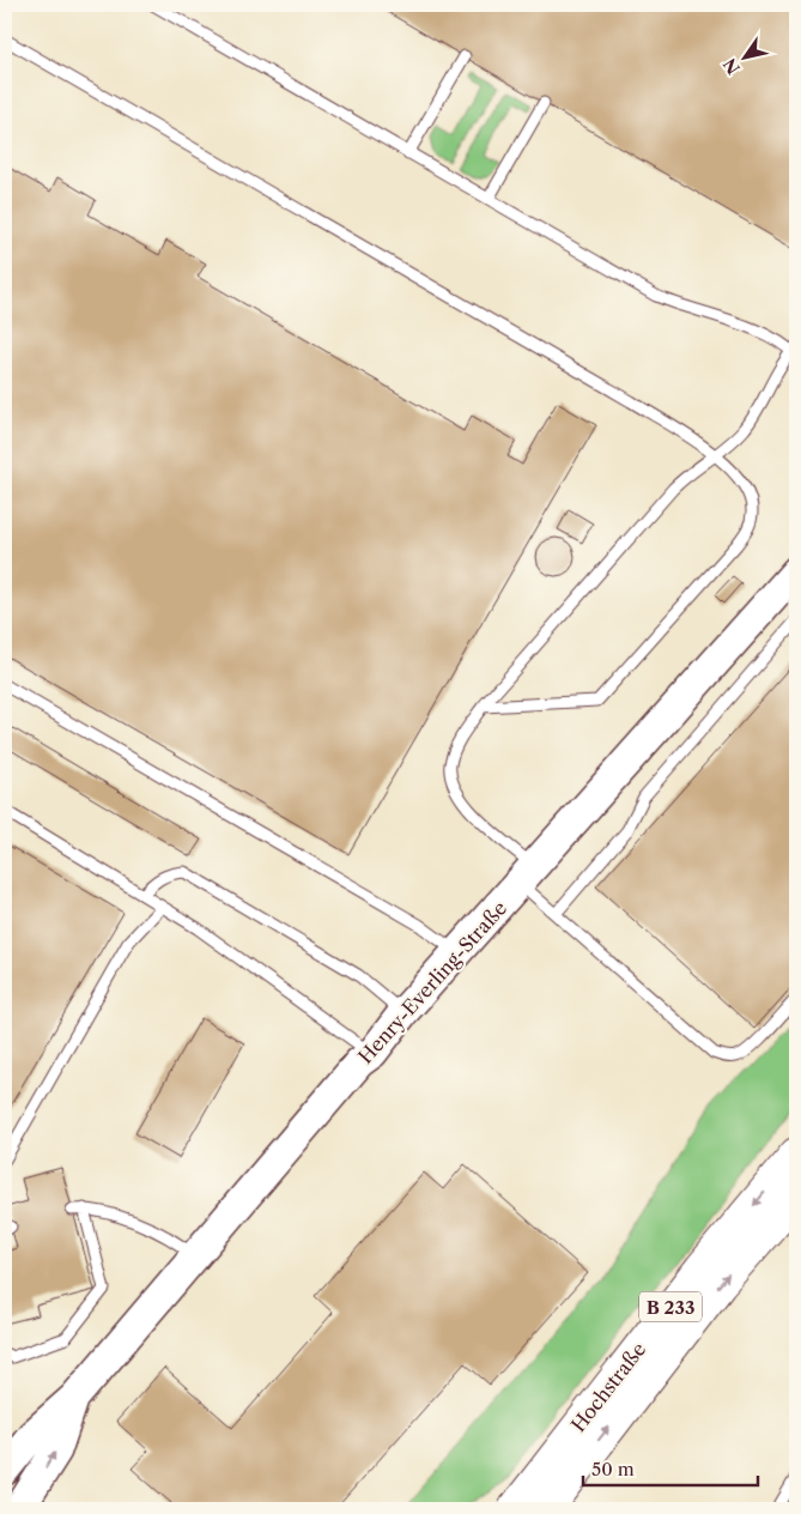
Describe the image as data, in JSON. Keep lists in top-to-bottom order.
{
  "streets": {
    "main road": ["B 233", "Hochstraße"],
    "street": ["Henry-Everling-Straße"]
  },
  "scale_bar": "50 m",
  "north": "bottom left"
}
